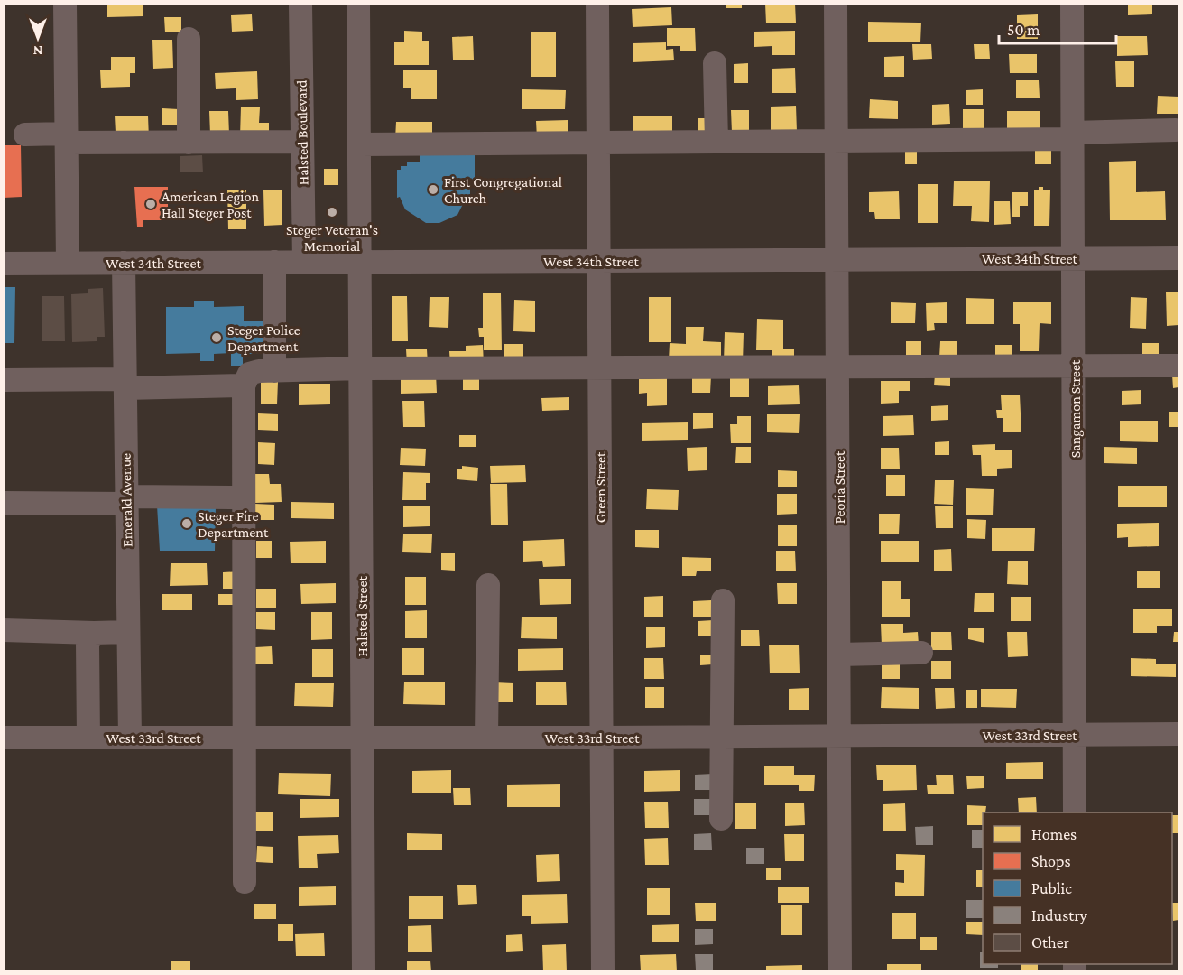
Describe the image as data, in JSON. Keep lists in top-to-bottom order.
{
  "streets": {
    "street": [
      "Halsted Boulevard",
      "West 34th Street",
      "Sangamon Street",
      "Green Street",
      "Peoria Street",
      "Emerald Avenue",
      "Halsted Street",
      "West 33rd Street"
    ]
  },
  "crossings": [
    ["Halsted Boulevard", "West 34th Street"],
    ["West 34th Street", "Sangamon Street"],
    ["West 34th Street", "Green Street"],
    ["West 34th Street", "Peoria Street"],
    ["West 34th Street", "Emerald Avenue"],
    ["West 34th Street", "Halsted Street"],
    ["Sangamon Street", "West 33rd Street"],
    ["Green Street", "West 33rd Street"],
    ["Peoria Street", "West 33rd Street"],
    ["Emerald Avenue", "West 33rd Street"],
    ["Halsted Street", "West 33rd Street"]
  ],
  "places": [
    "First Congregational Church",
    "American Legion Hall Steger Post",
    "Steger Veteran's Memorial",
    "Steger Police Department",
    "Steger Fire Department"
  ],
  "legend": [
    "Homes",
    "Shops",
    "Public",
    "Industry",
    "Other"
  ],
  "scale_bar": "50 m",
  "north": "bottom"
}
